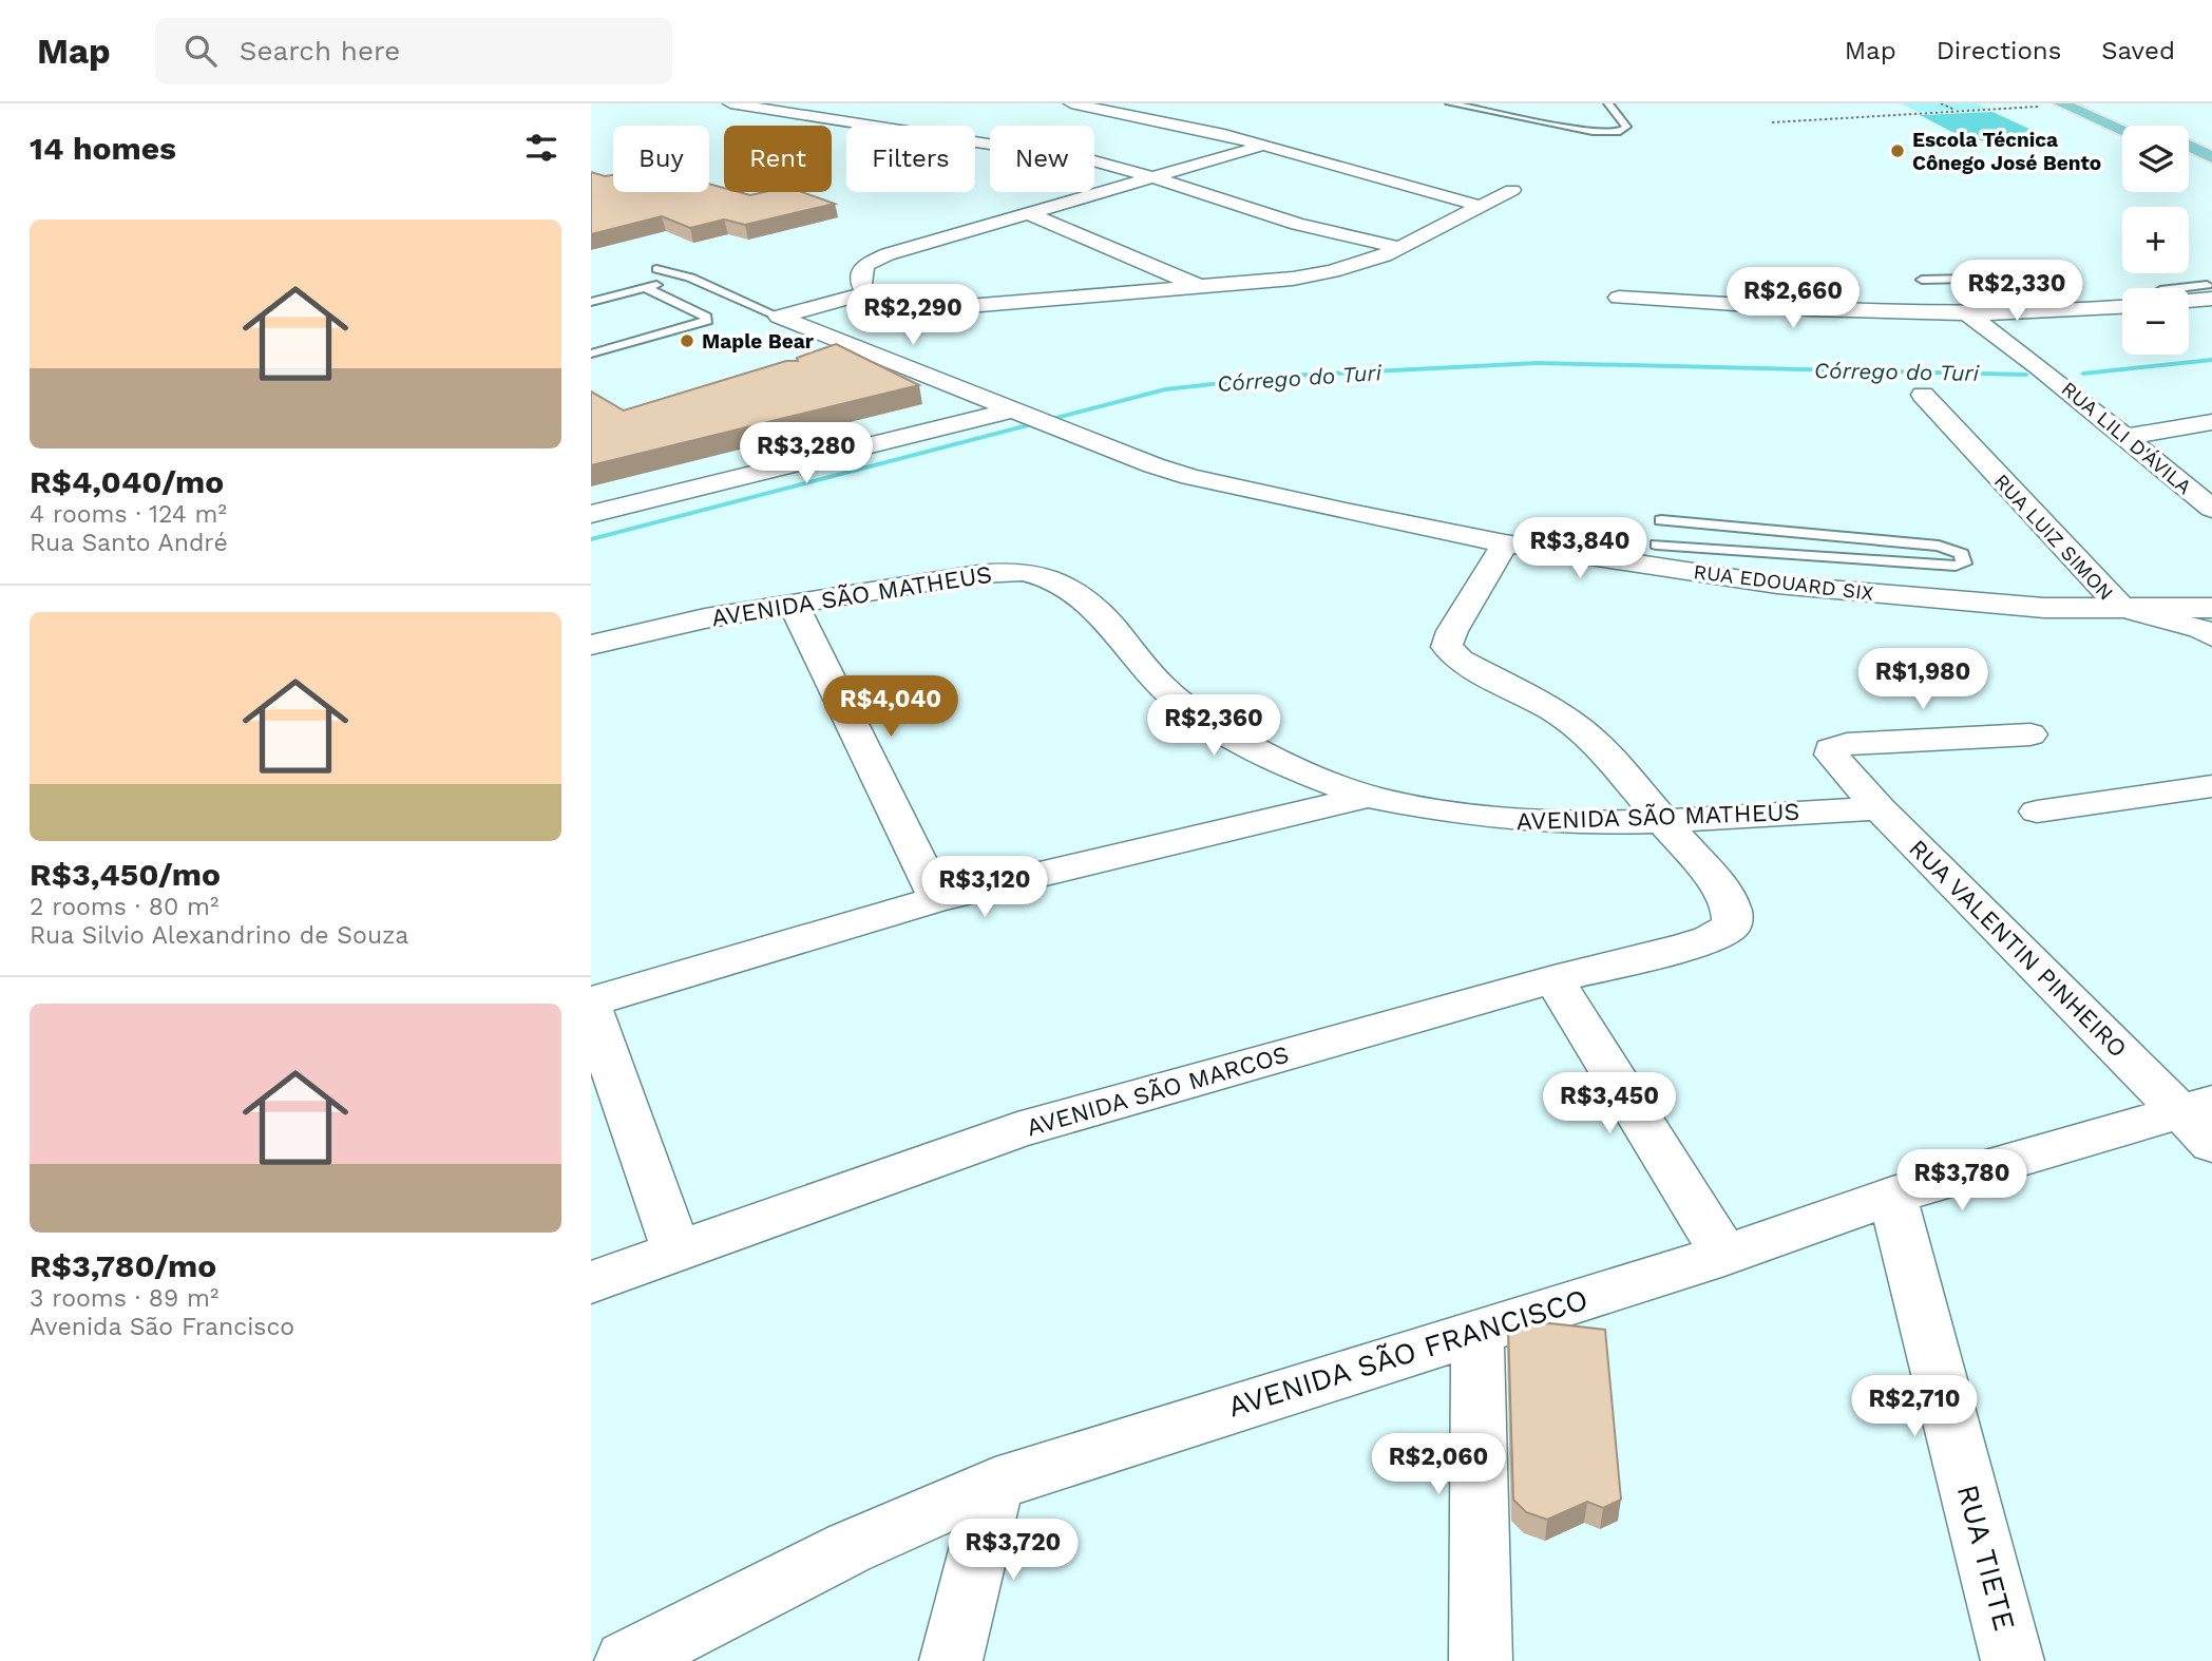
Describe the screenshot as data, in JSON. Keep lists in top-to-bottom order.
{
  "streets": {
    "street": [
      "RUA LILI D'ÁVILA",
      "RUA LUIZ SIMON",
      "RUA EDOUARD SIX",
      "AVENIDA SÃO MATHEUS",
      "RUA VALENTIN PINHEIRO",
      "AVENIDA SÃO MARCOS",
      "AVENIDA SÃO FRANCISCO",
      "RUA TIETE"
    ]
  },
  "crossings": [
    ["RUA LUIZ SIMON", "RUA EDOUARD SIX"],
    ["AVENIDA SÃO MATHEUS", "RUA VALENTIN PINHEIRO"],
    ["AVENIDA SÃO MATHEUS", "AVENIDA SÃO MARCOS"],
    ["RUA VALENTIN PINHEIRO", "AVENIDA SÃO FRANCISCO"],
    ["AVENIDA SÃO FRANCISCO", "RUA TIETE"]
  ],
  "water": ["Córrego do Turi"],
  "places": ["Escola Técnica Cônego José Bento", "Maple Bear"],
  "page": {
    "header": "Map",
    "search": "Search here",
    "nav": ["Map", "Directions", "Saved"],
    "heading": "14 homes",
    "map_buttons": ["+", "−"],
    "chip": [
      "Buy",
      "Rent",
      "Filters",
      "New"
    ],
    "list": [
      {
        "name": "R$4,040/mo",
        "note": "4 rooms · 124 m² · Rua Santo André"
      },
      {
        "name": "R$3,450/mo",
        "note": "2 rooms · 80 m² · Rua Silvio Alexandrino de Souza"
      },
      {
        "name": "R$3,780/mo",
        "note": "3 rooms · 89 m² · Avenida São Francisco"
      }
    ],
    "price": [
      "R$2,330",
      "R$2,660",
      "R$2,290",
      "R$3,280",
      "R$3,840",
      "R$1,980",
      "R$4,040",
      "R$2,360",
      "R$3,120",
      "R$3,450",
      "R$3,780",
      "R$2,710",
      "R$2,060",
      "R$3,720"
    ]
  }
}
